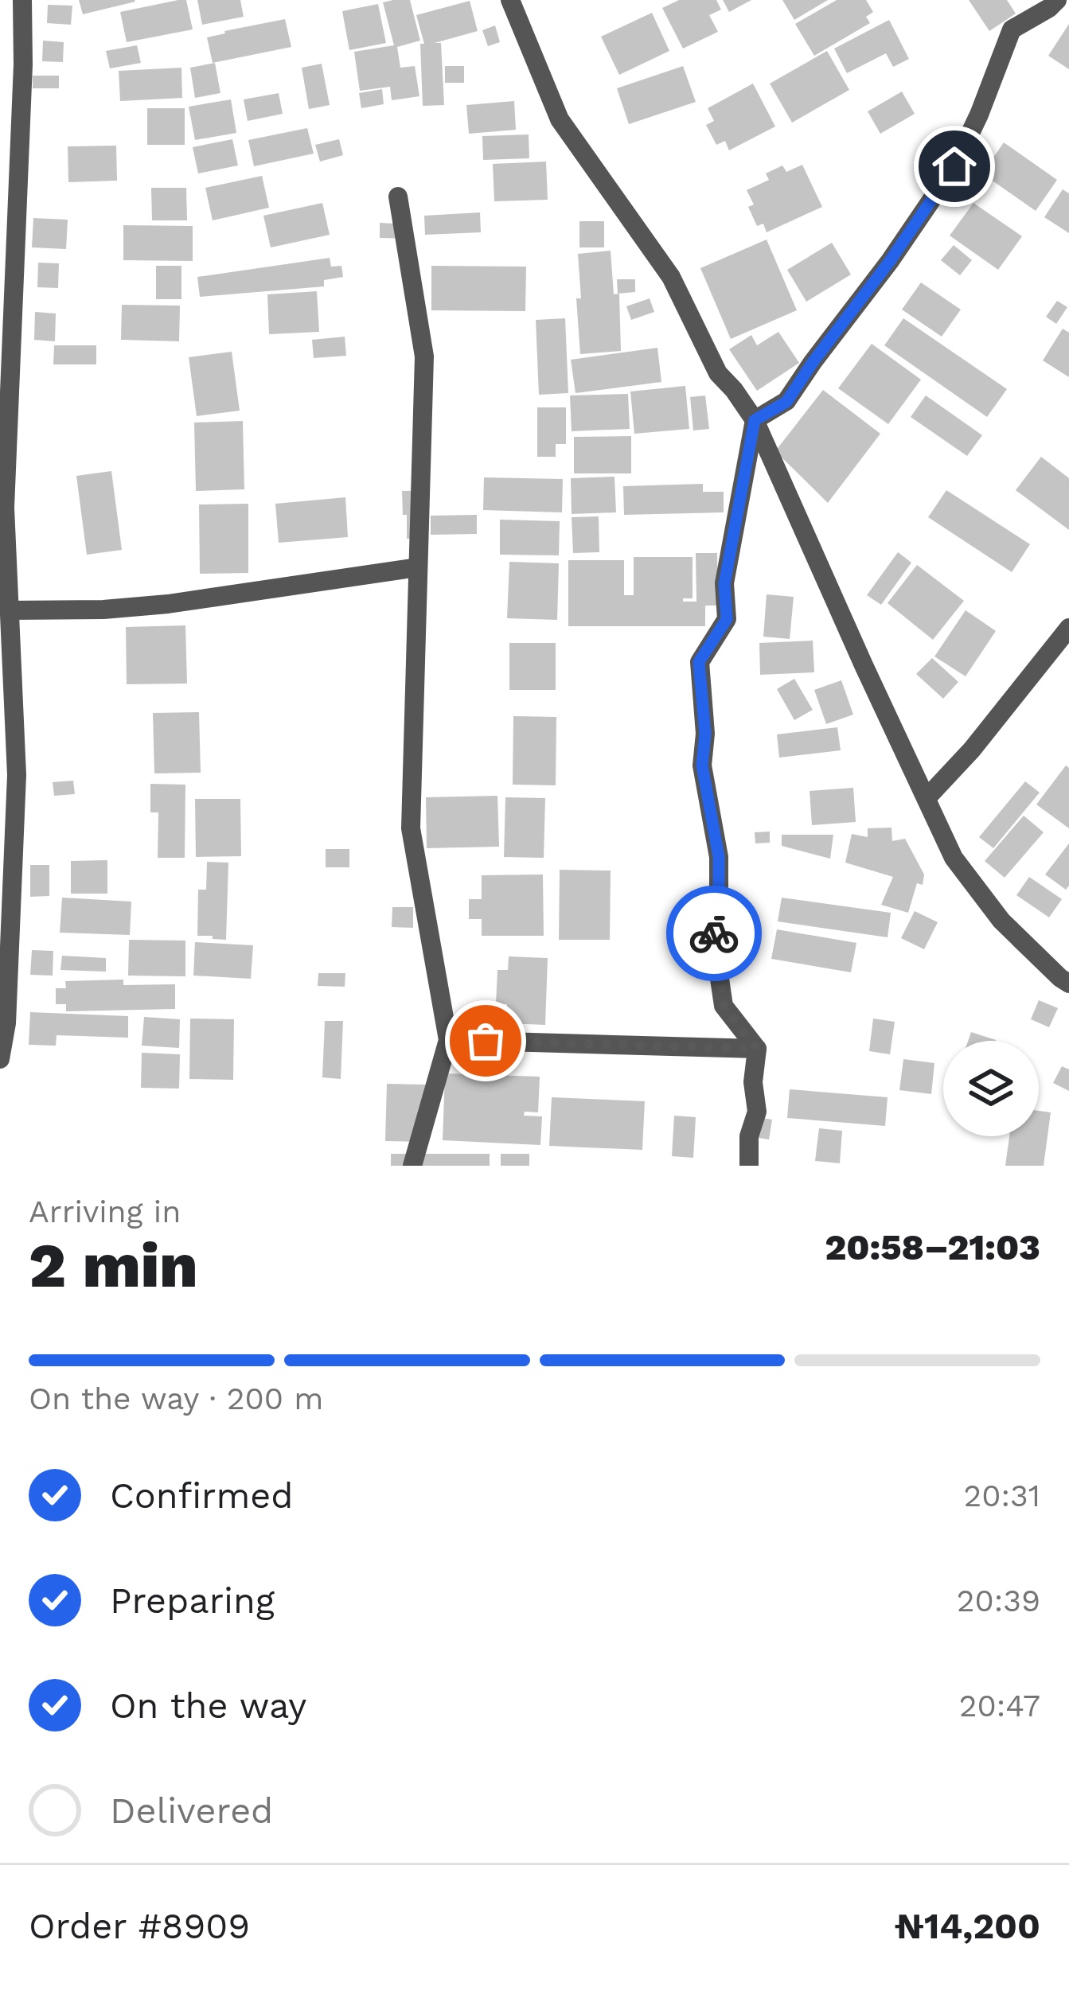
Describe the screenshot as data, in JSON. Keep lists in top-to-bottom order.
{
  "page": {
    "heading": ["2 min", "Arriving in", "20:58–21:03"],
    "panel": ["Order #8909", "₦14,200"],
    "bar": "On the way · 200 m",
    "list": [
      ["Confirmed", "20:31"],
      ["Preparing", "20:39"],
      ["On the way", "20:47"],
      "Delivered"
    ]
  }
}
